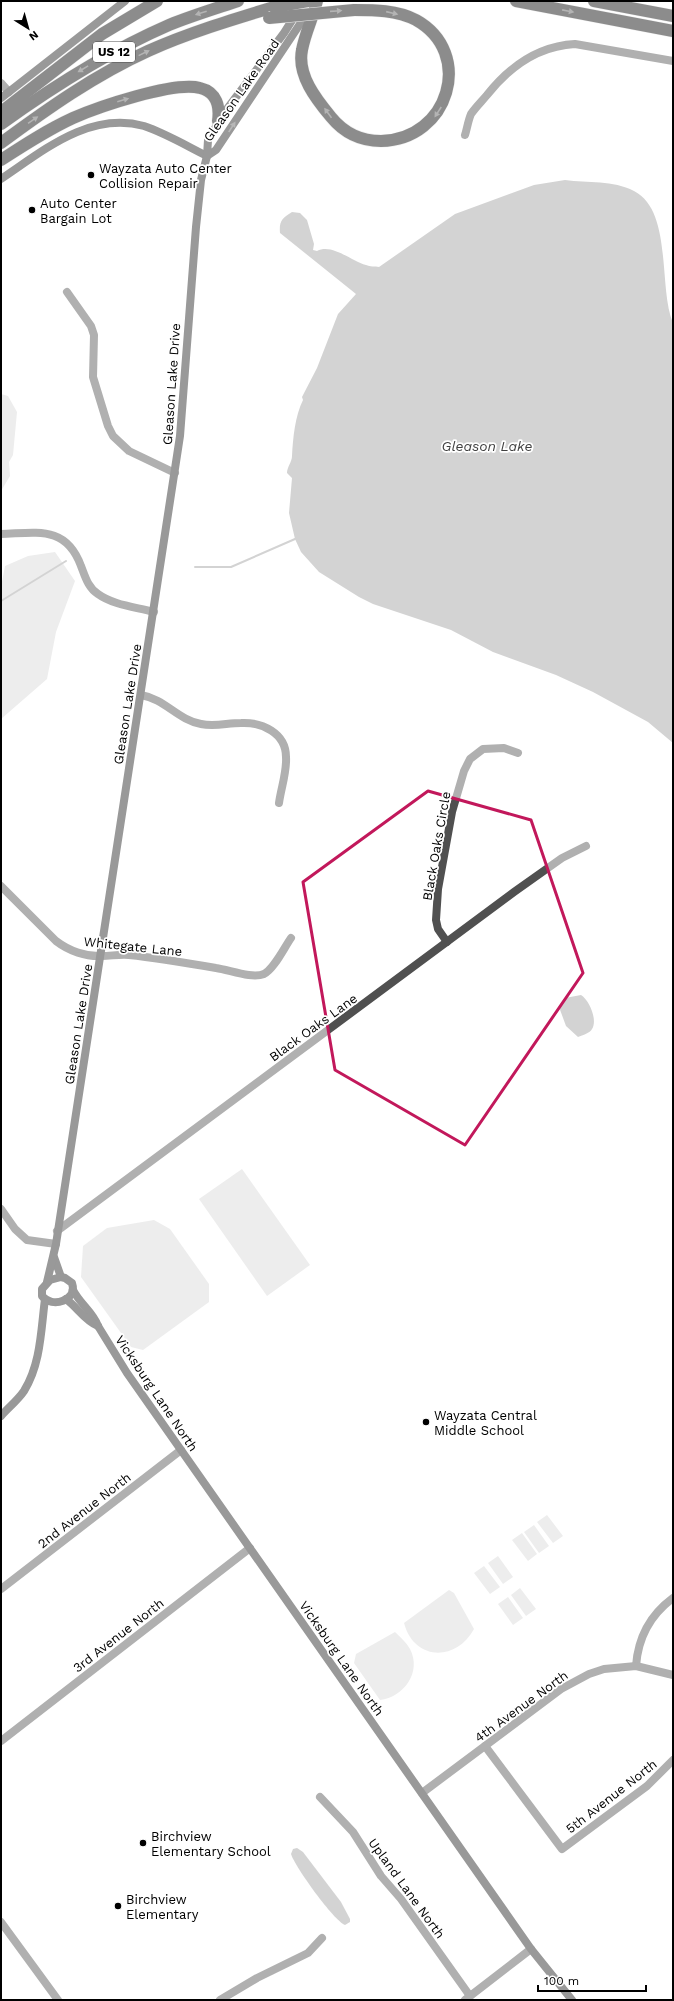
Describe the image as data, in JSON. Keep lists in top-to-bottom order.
{
  "streets": {
    "highway": ["US 12"],
    "main road": ["Gleason Lake Road", "Gleason Lake Drive", "Vicksburg Lane North"],
    "street": [
      "Black Oaks Circle",
      "Whitegate Lane",
      "Black Oaks Lane",
      "2nd Avenue North",
      "3rd Avenue North",
      "4th Avenue North",
      "5th Avenue North",
      "Upland Lane North"
    ]
  },
  "crossings": [
    ["Gleason Lake Road", "Gleason Lake Drive"],
    ["Gleason Lake Drive", "Whitegate Lane"],
    ["Gleason Lake Drive", "Black Oaks Lane"],
    ["Gleason Lake Drive", "Vicksburg Lane North"],
    ["Black Oaks Circle", "Black Oaks Lane"],
    ["Vicksburg Lane North", "2nd Avenue North"],
    ["Vicksburg Lane North", "3rd Avenue North"],
    ["Vicksburg Lane North", "4th Avenue North"],
    ["4th Avenue North", "5th Avenue North"]
  ],
  "water": ["Gleason Lake"],
  "places": [
    "Wayzata Auto Center Collision Repair",
    "Auto Center Bargain Lot",
    "Wayzata Central Middle School",
    "Birchview Elementary School",
    "Birchview Elementary"
  ],
  "scale_bar": "100 m",
  "north": "bottom right"
}
